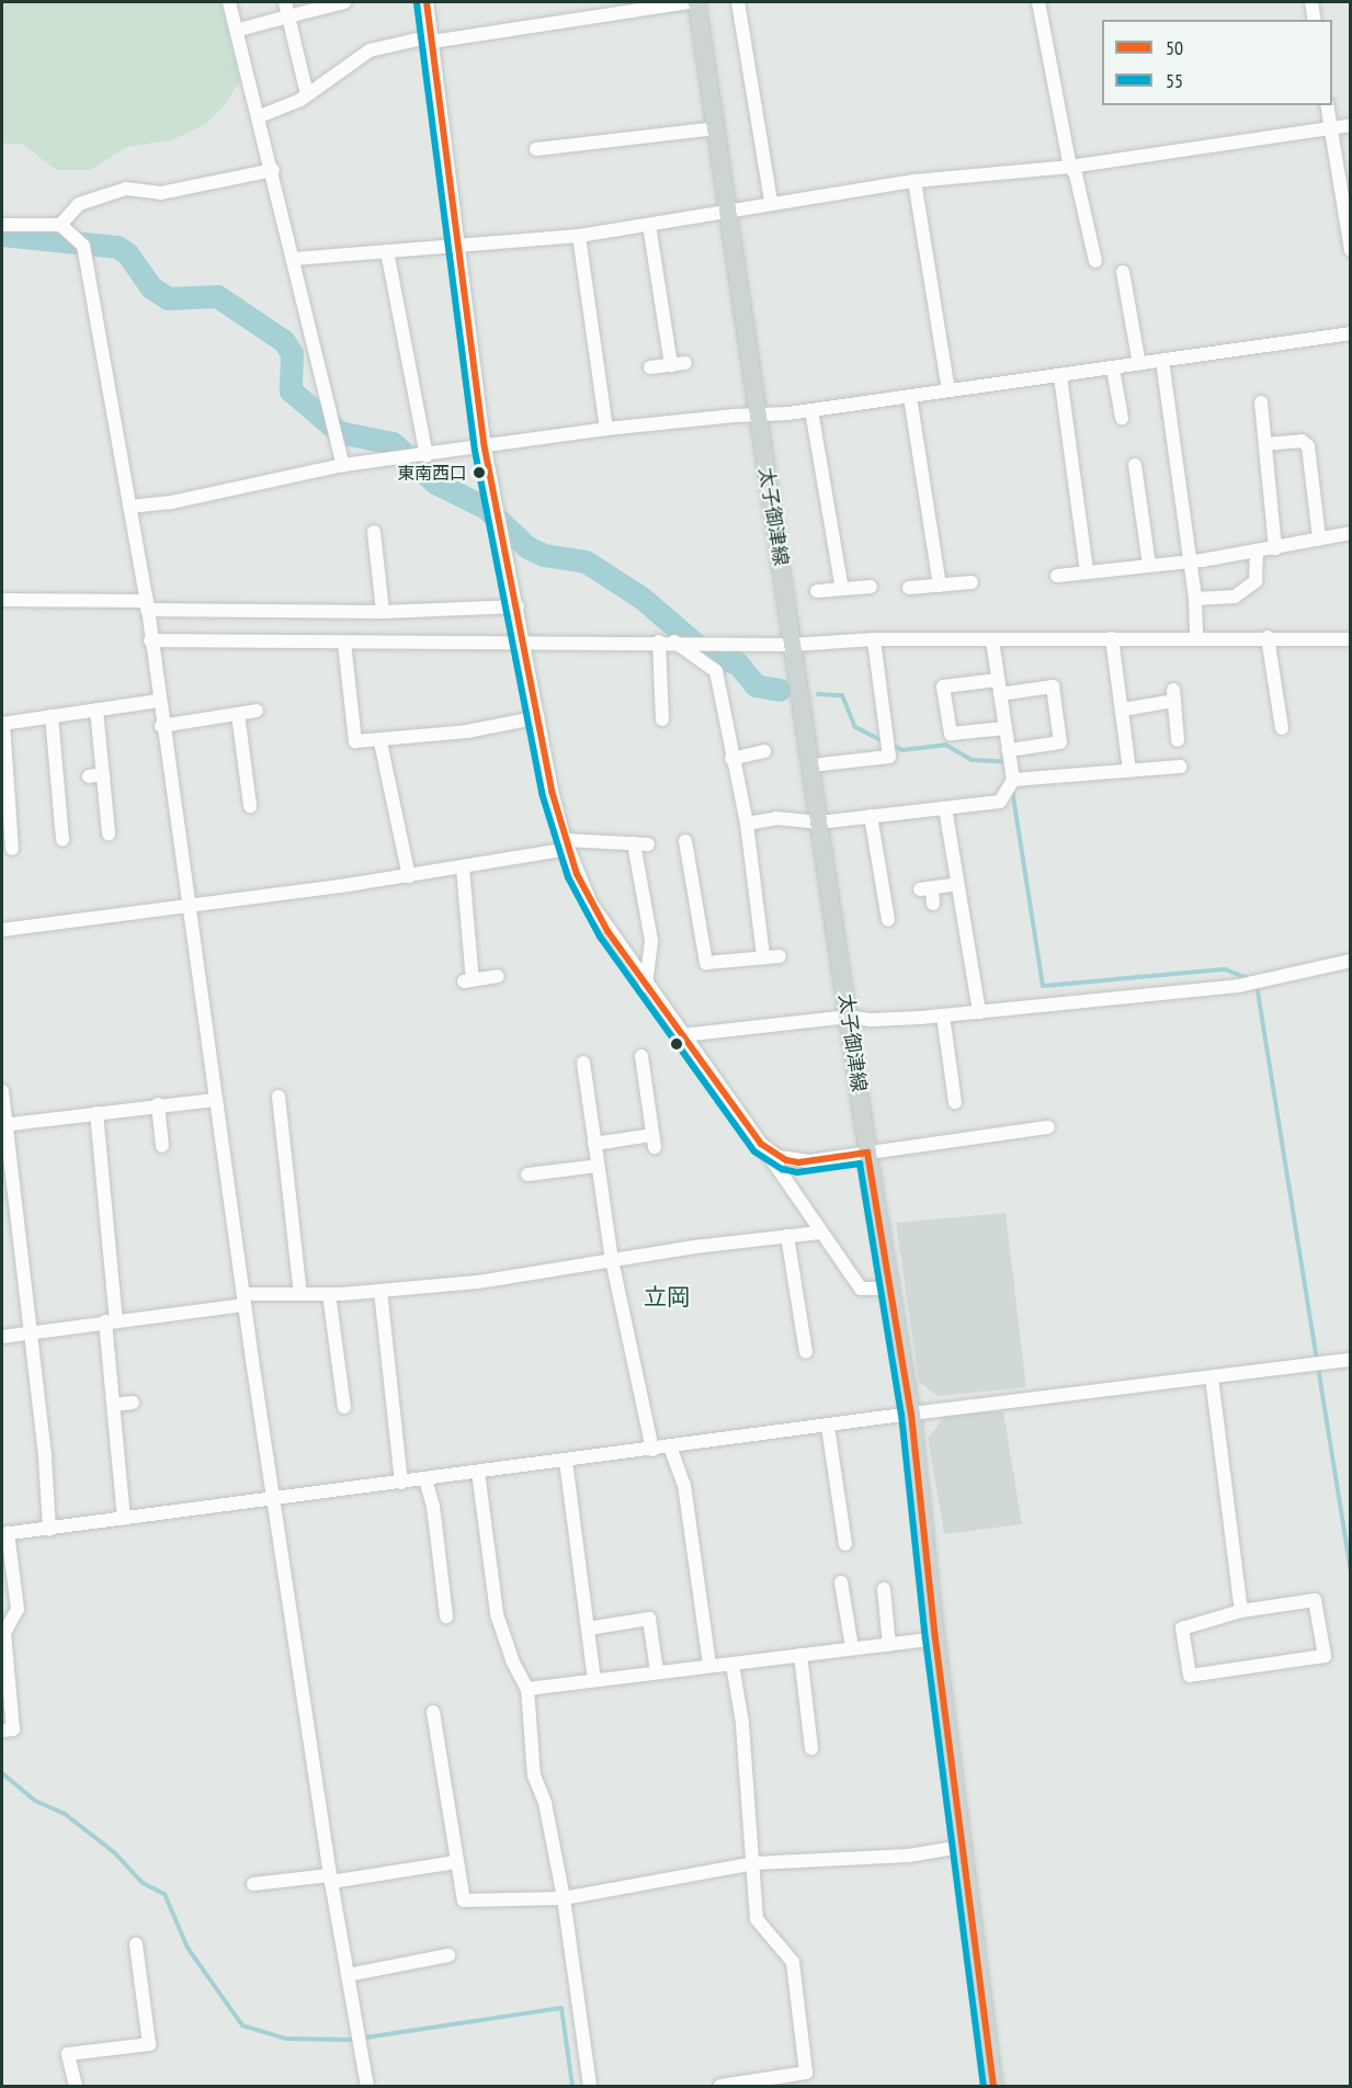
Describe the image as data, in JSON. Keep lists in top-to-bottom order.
{
  "streets": {
    "main road": ["太子御津線"]
  },
  "districts": ["立岡"],
  "places": ["東南西口"],
  "lines": ["transit line 50", "transit line 55"],
  "legend": ["50", "55"]
}
